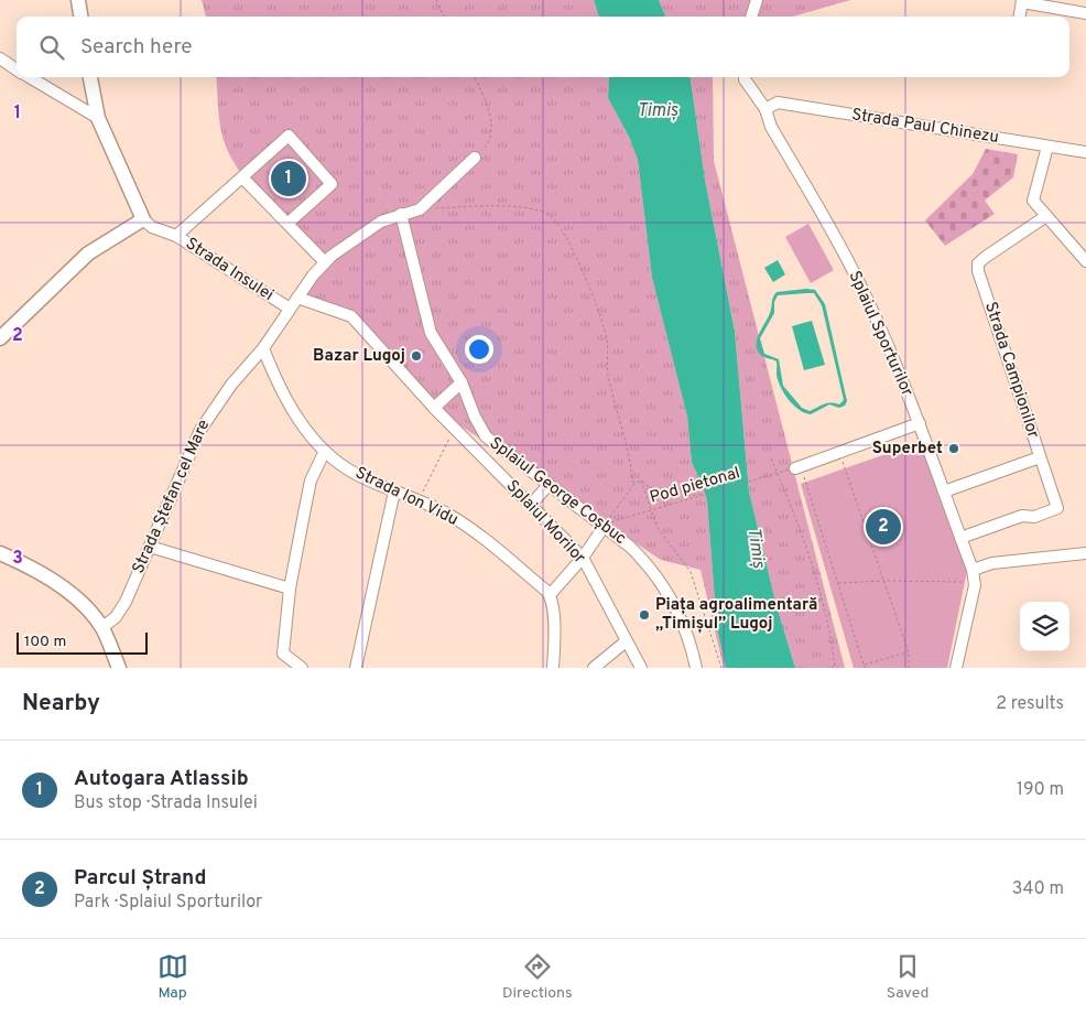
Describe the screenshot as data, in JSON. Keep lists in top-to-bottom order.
{
  "streets": {
    "street": [
      "Strada Paul Chinezu",
      "Strada Insulei",
      "Splaiul Sporturilor",
      "Strada Campionilor",
      "Splaiul George Coșbuc",
      "Strada Ștefan cel Mare",
      "Strada Ion Vidu",
      "Splaiul Morilor"
    ],
    "path": ["Pod pietonal"]
  },
  "crossings": [
    ["Strada Paul Chinezu", "Splaiul Sporturilor"],
    ["Strada Insulei", "Strada Ștefan cel Mare"],
    ["Splaiul Sporturilor", "Strada Campionilor"],
    ["Pod pietonal", "Splaiul George Coșbuc"],
    ["Splaiul George Coșbuc", "Strada Ștefan cel Mare"],
    ["Strada Ștefan cel Mare", "Strada Ion Vidu"],
    ["Strada Ștefan cel Mare", "Splaiul Morilor"]
  ],
  "water": ["Timiș"],
  "places": ["Bazar Lugoj", "Superbet", "Piața agroalimentară „Timișul” Lugoj"],
  "scale_bar": "100 m",
  "page": {
    "search": "Search here",
    "pins": ["1", "2"],
    "scale": "100 m",
    "heading": ["Nearby", "2 results"],
    "list": [
      {
        "mark": "1",
        "name": "Autogara Atlassib",
        "note": "Bus stop · Strada Insulei",
        "value": "190 m"
      },
      {
        "mark": "2",
        "name": "Parcul Ștrand",
        "note": "Park · Splaiul Sporturilor",
        "value": "340 m"
      }
    ],
    "nav": ["Map", "Directions", "Saved"]
  },
  "grid": {
    "rows": ["1", "2", "3"]
  }
}
